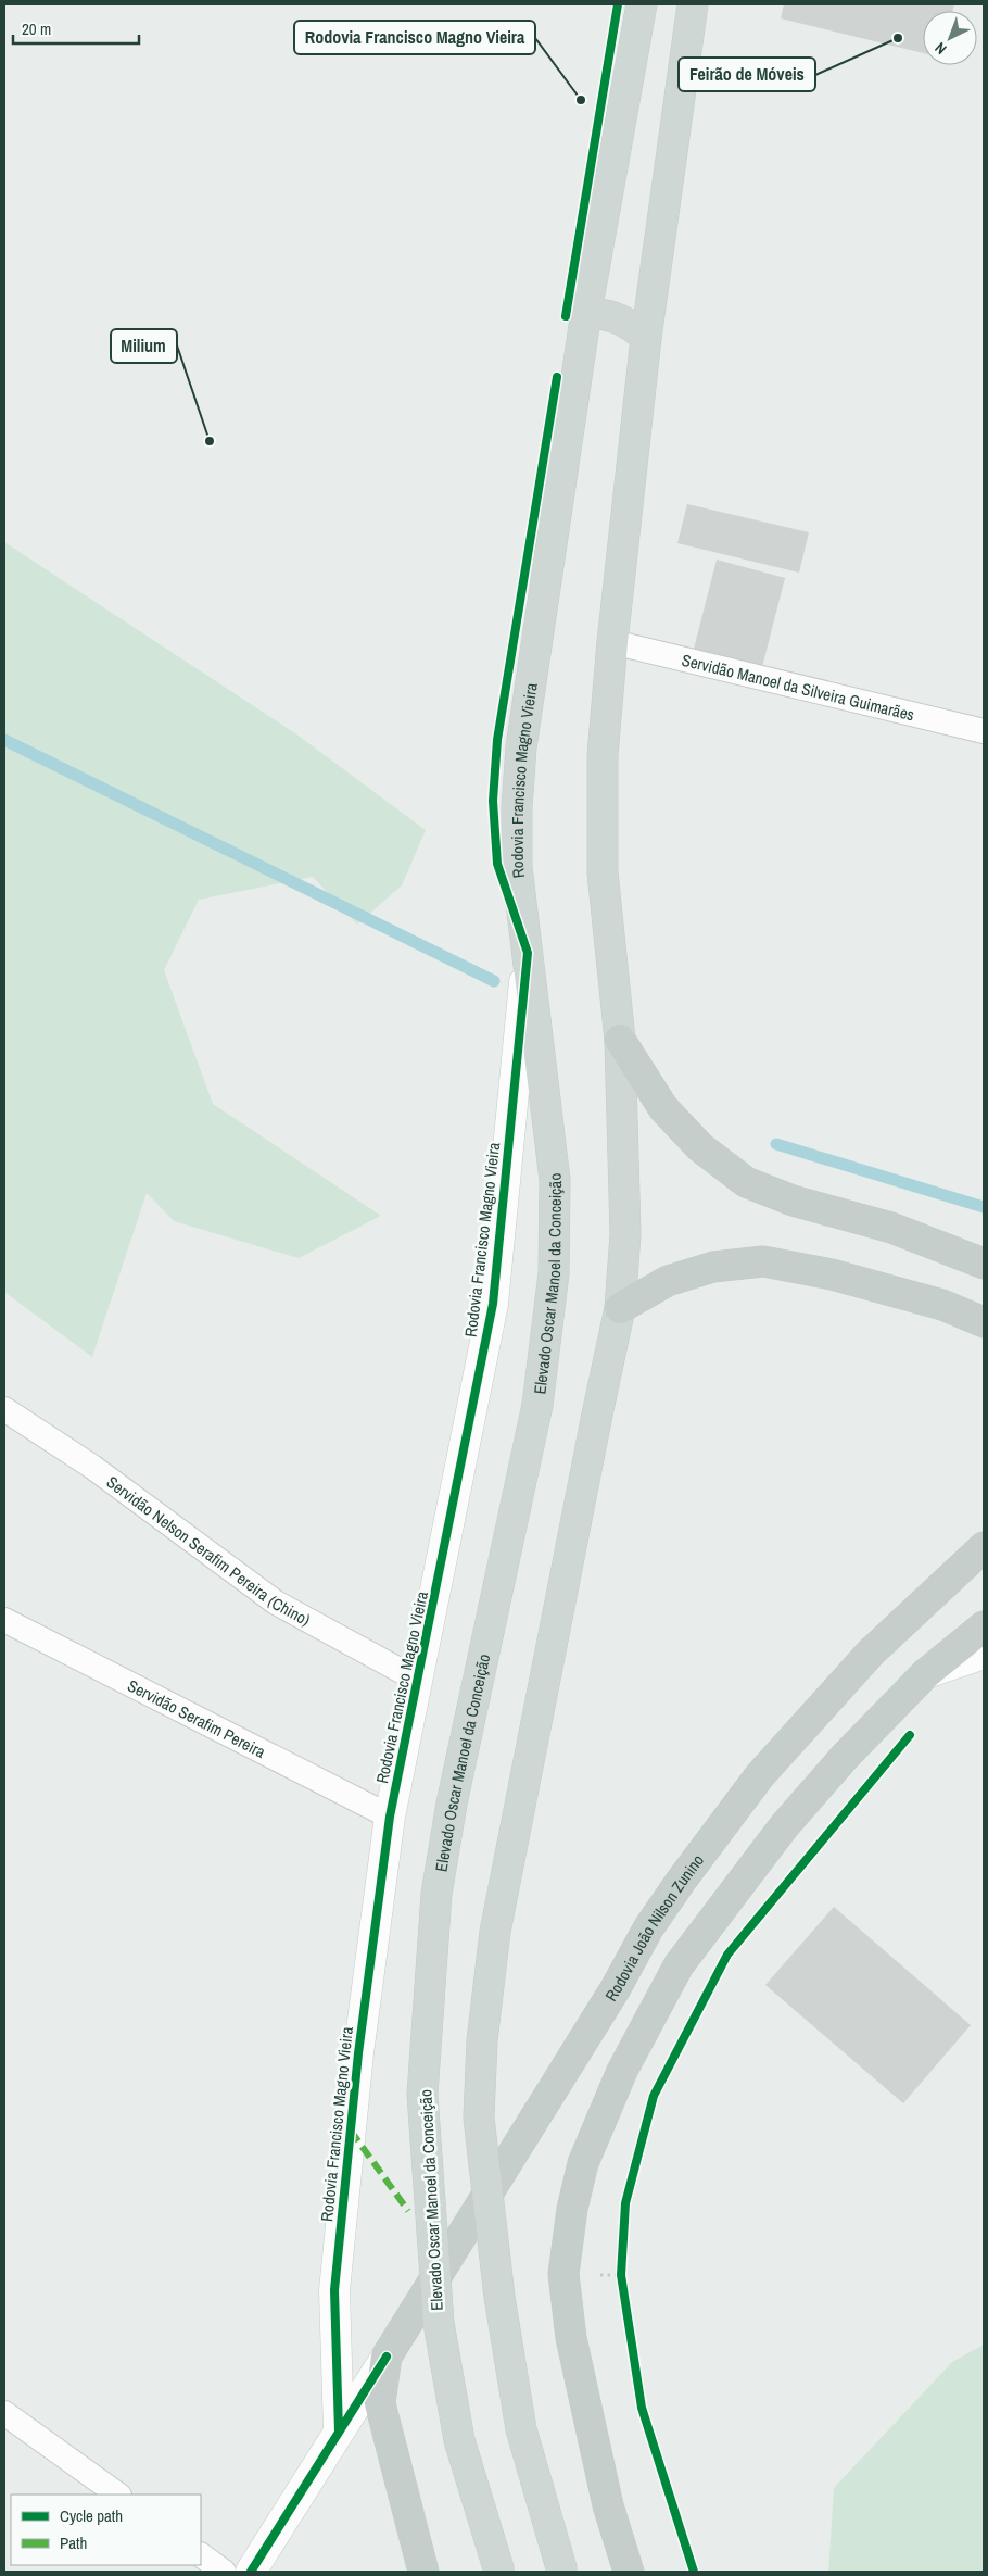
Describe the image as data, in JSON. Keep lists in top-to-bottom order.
{
  "streets": {
    "highway": ["Rodovia João Nilson Zunino"],
    "main road": ["Rodovia Francisco Magno Vieira", "Elevado Oscar Manoel da Conceição"],
    "lane": ["Servidão Manoel da Silveira Guimarães", "Servidão Nelson Serafim Pereira (Chino)", "Servidão Serafim Pereira"]
  },
  "crossings": [
    ["Rodovia Francisco Magno Vieira", "Elevado Oscar Manoel da Conceição"],
    ["Rodovia Francisco Magno Vieira", "Servidão Nelson Serafim Pereira (Chino)"],
    ["Rodovia Francisco Magno Vieira", "Servidão Serafim Pereira"]
  ],
  "places": ["Feirão de Móveis", "Rodovia Francisco Magno Vieira", "Milium"],
  "legend": ["Cycle path", "Path"],
  "scale_bar": "20 m",
  "north": "bottom left"
}
